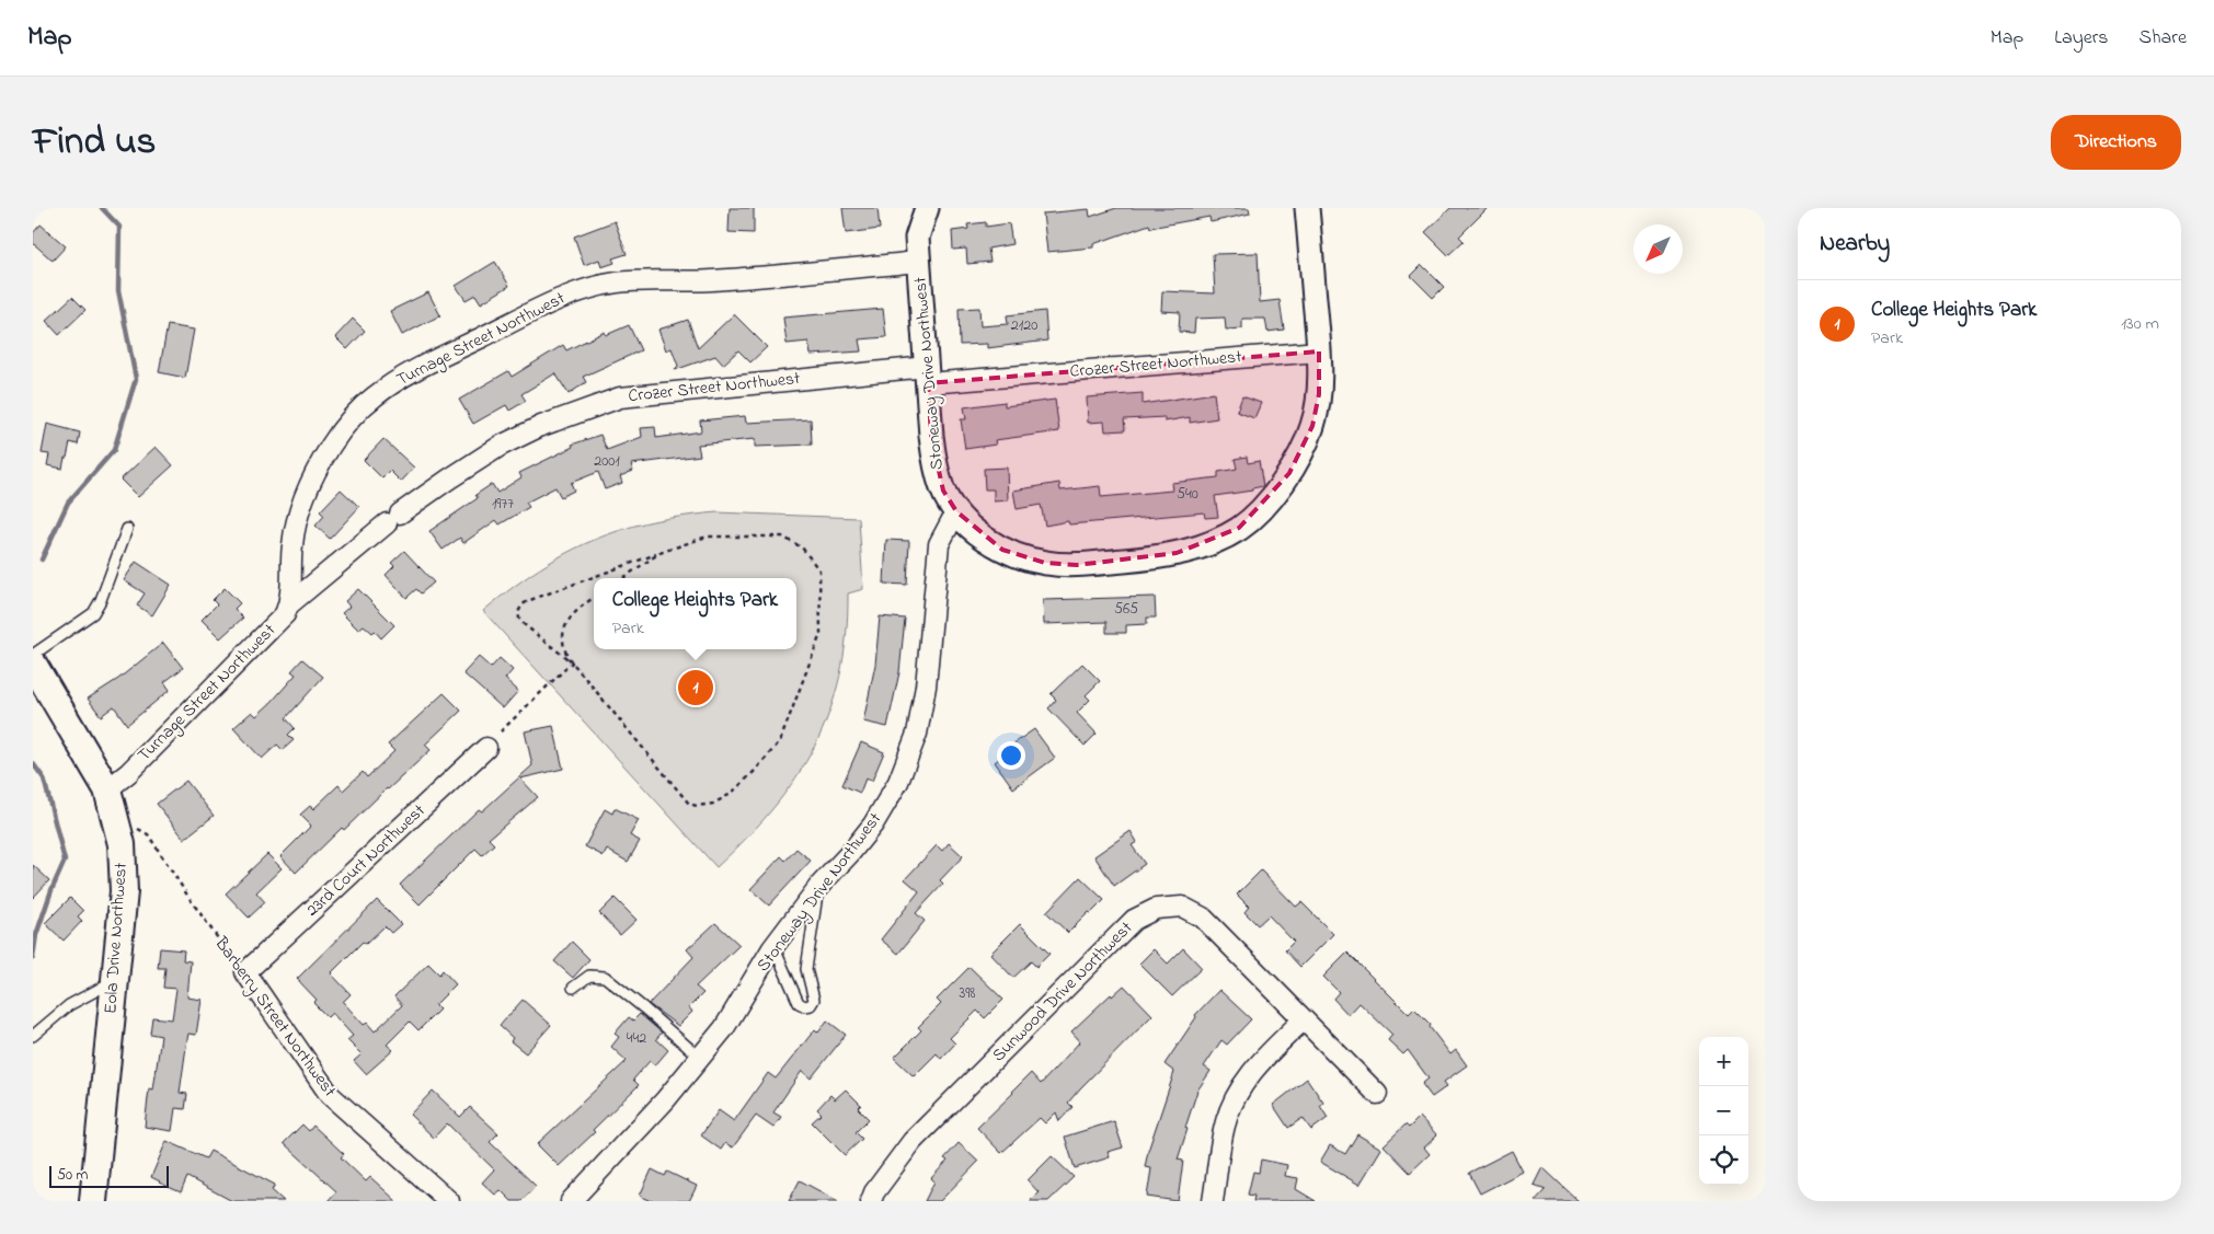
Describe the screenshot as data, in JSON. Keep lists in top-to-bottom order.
{
  "streets": {
    "main road": ["Eola Drive Northwest"],
    "street": [
      "Turnage Street Northwest",
      "Crozer Street Northwest",
      "Stoneway Drive Northwest",
      "23rd Court Northwest",
      "Sunwood Drive Northwest",
      "Barberry Street Northwest"
    ]
  },
  "crossings": [
    ["Turnage Street Northwest", "Crozer Street Northwest"],
    ["Turnage Street Northwest", "Stoneway Drive Northwest"],
    ["Turnage Street Northwest", "Eola Drive Northwest"],
    ["Crozer Street Northwest", "Stoneway Drive Northwest"],
    ["23rd Court Northwest", "Barberry Street Northwest"],
    ["Eola Drive Northwest", "Barberry Street Northwest"]
  ],
  "house_numbers": [
    "2120",
    "2001",
    "540",
    "1977",
    "565",
    "398",
    "442"
  ],
  "scale_bar": "50 m",
  "north": "bottom left",
  "page": {
    "header": "Map",
    "nav": ["Map", "Layers", "Share"],
    "title": "Find us",
    "buttons": "Directions",
    "heading": "Nearby",
    "list": [
      {
        "mark": "1",
        "name": "College Heights Park",
        "note": "Park",
        "value": "130 m"
      }
    ],
    "popup": ["College Heights Park", "Park"],
    "pins": "1",
    "map_buttons": ["+", "−"],
    "scale": "50 m"
  }
}
